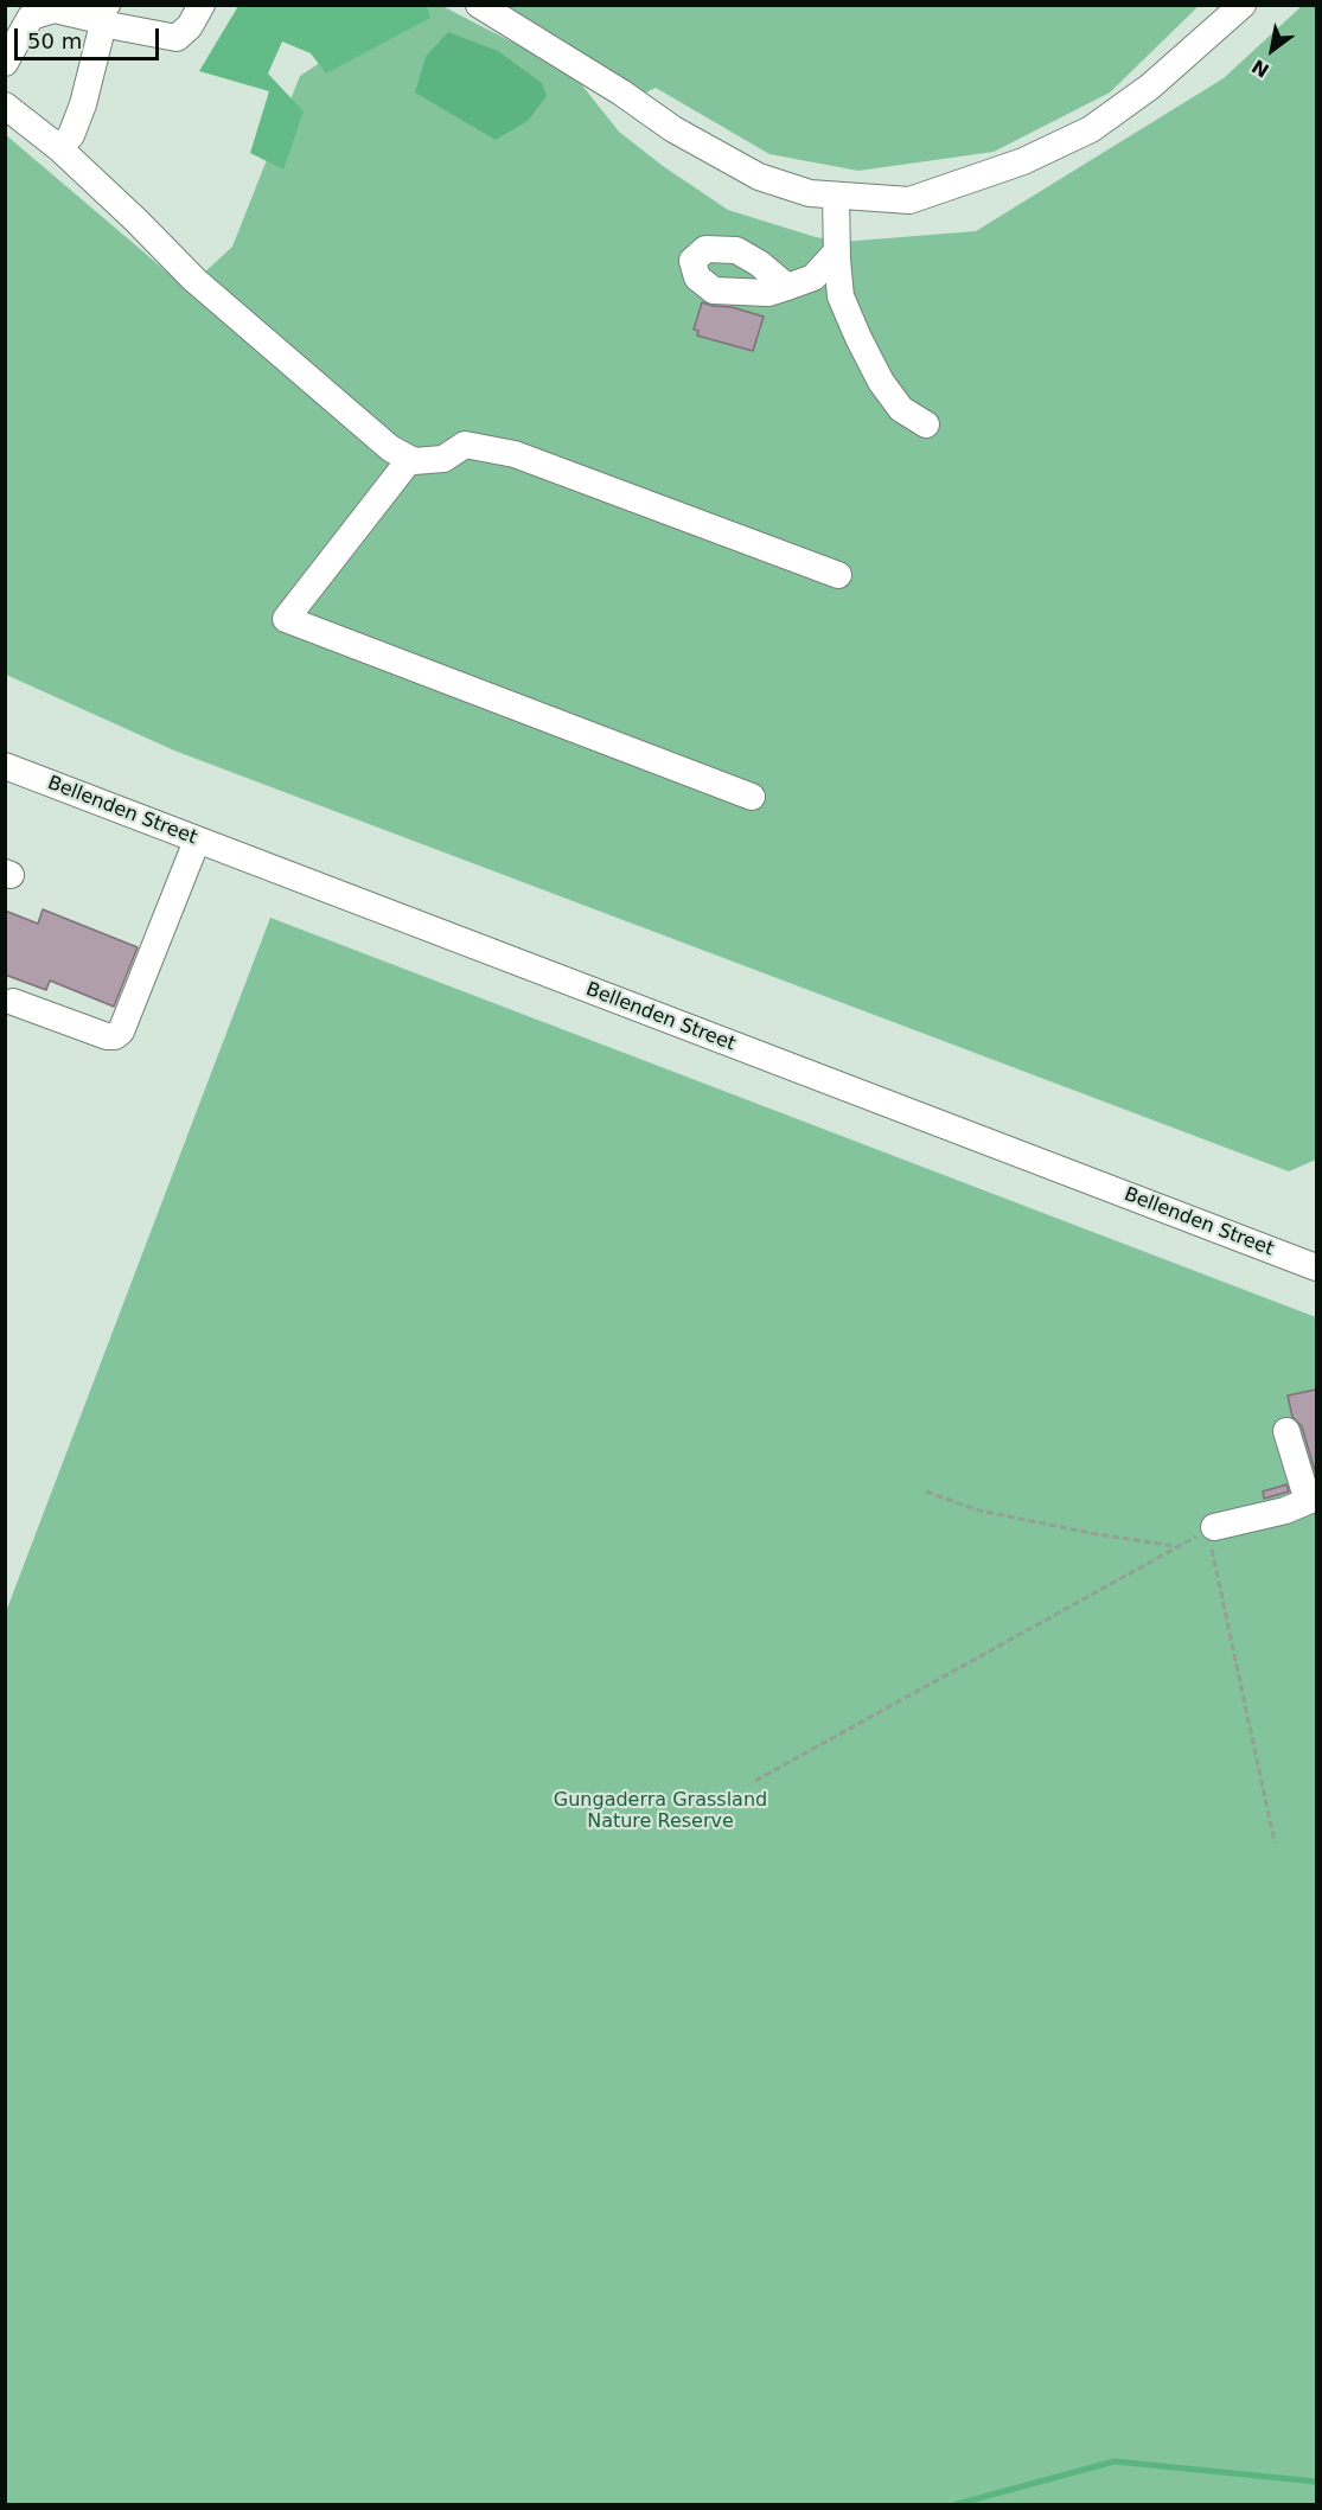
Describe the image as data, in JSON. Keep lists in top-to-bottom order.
{
  "streets": {
    "street": ["Bellenden Street"]
  },
  "parks": ["Gungaderra Grassland Nature Reserve"],
  "scale_bar": "50 m",
  "north": "bottom left"
}
